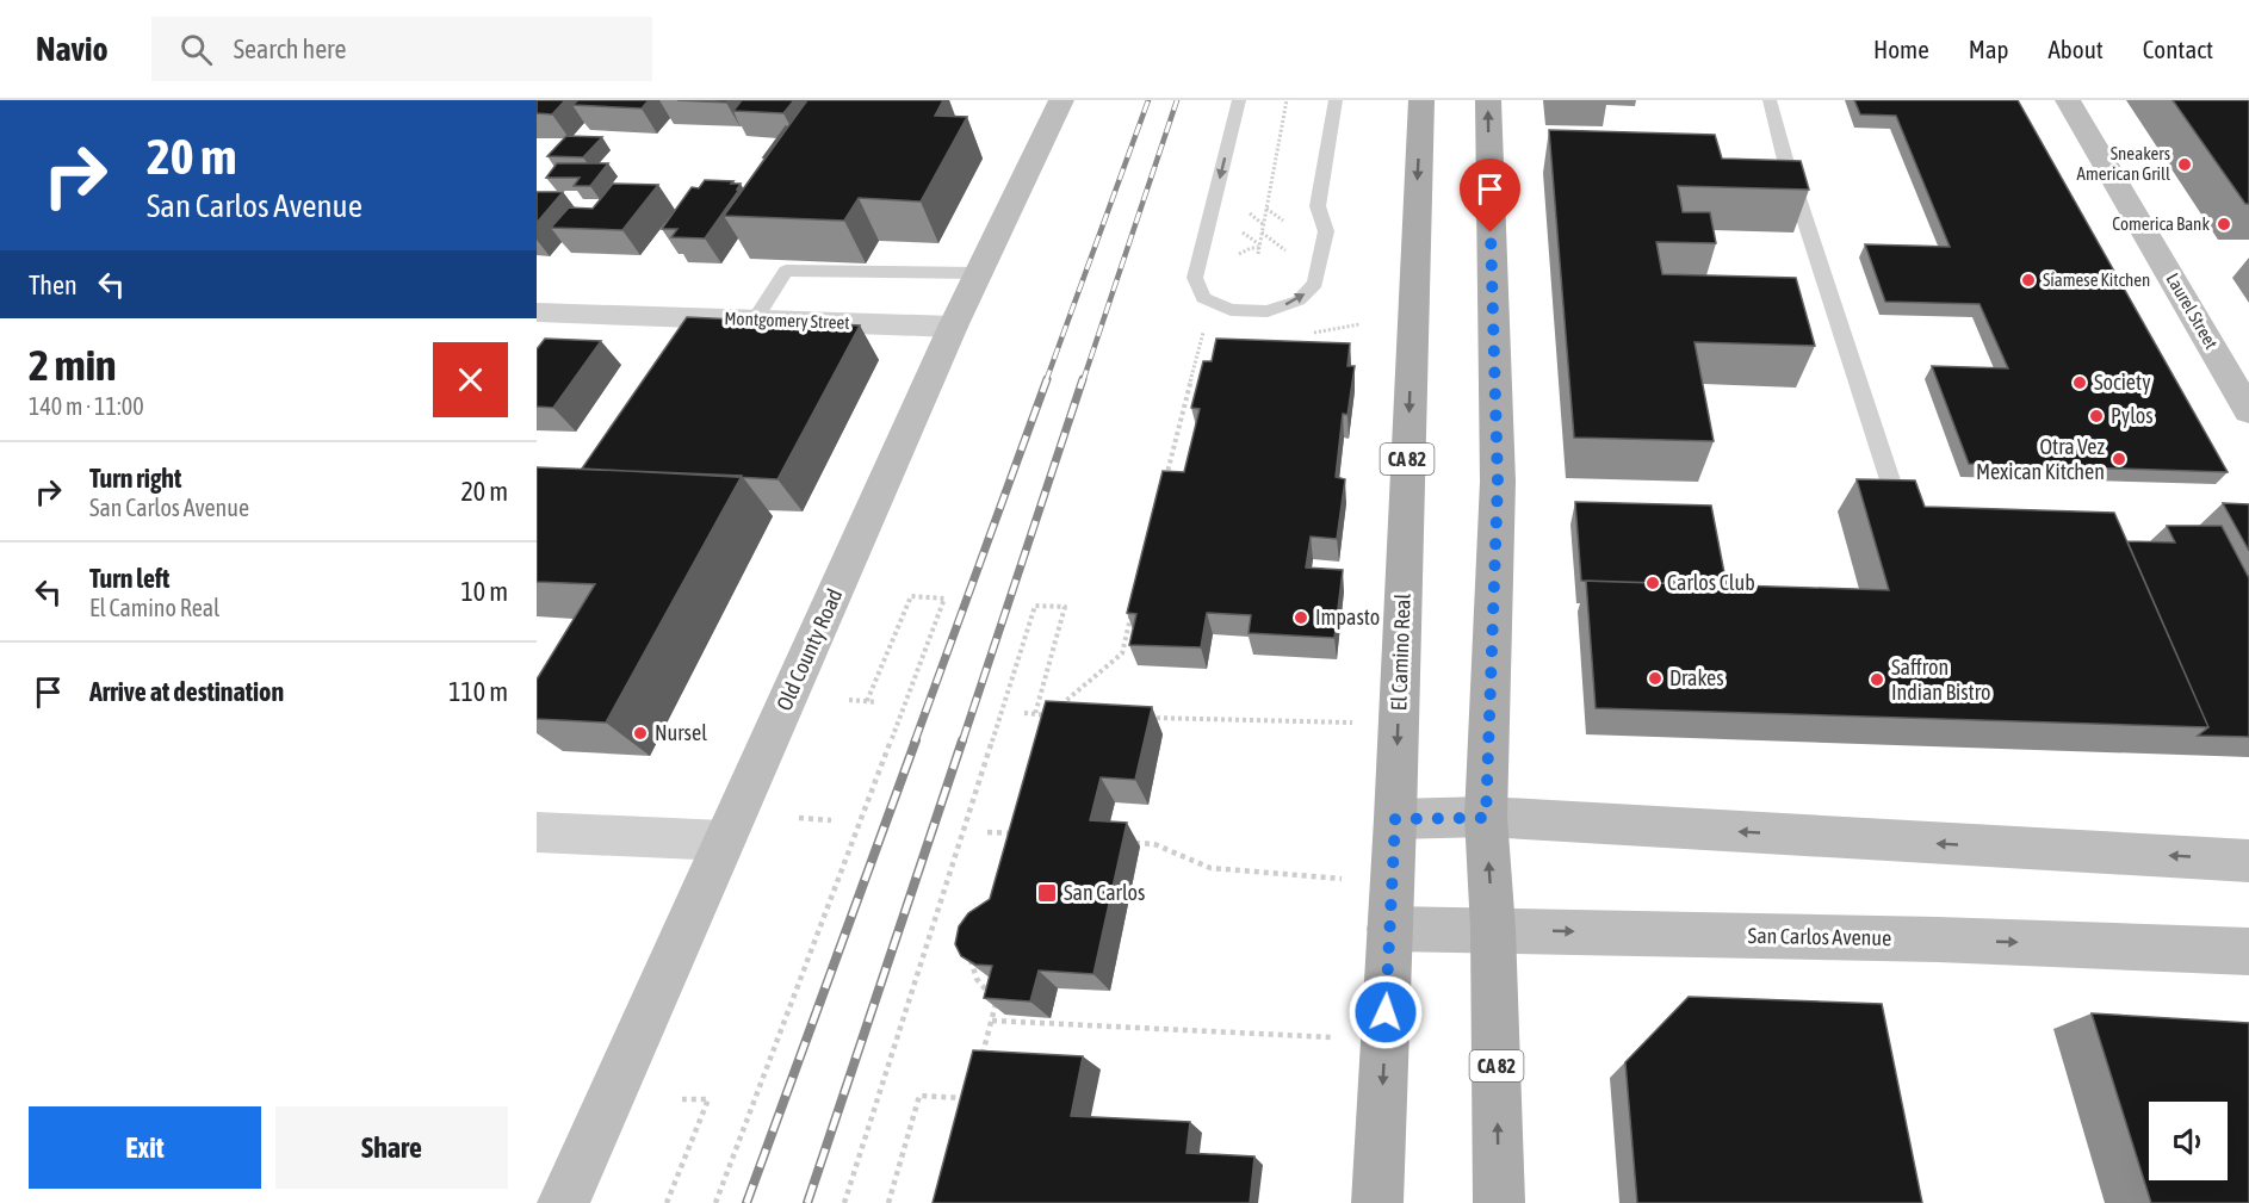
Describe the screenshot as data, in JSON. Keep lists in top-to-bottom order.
{
  "streets": {
    "main road": [
      "Laurel Street",
      "CA 82",
      "Old County Road",
      "El Camino Real",
      "San Carlos Avenue"
    ],
    "street": ["Montgomery Street"]
  },
  "crossings": [
    ["Montgomery Street", "Old County Road"],
    ["CA 82", "San Carlos Avenue"],
    ["El Camino Real", "San Carlos Avenue"]
  ],
  "places": {
    "other": [
      "Sneakers American Grill",
      "Comerica Bank",
      "Siamese Kitchen",
      "Society",
      "Pylos",
      "Otra Vez Mexican Kitchen",
      "Carlos Club",
      "Impasto",
      "Drakes",
      "Saffron Indian Bistro",
      "Nursel"
    ],
    "transit": ["San Carlos"]
  },
  "page": {
    "header": "Navio",
    "search": "Search here",
    "nav": [
      "Home",
      "Map",
      "About",
      "Contact"
    ],
    "turn": ["20 m", "San Carlos Avenue"],
    "then": "Then",
    "heading": ["2 min", "140 m · 11:00"],
    "list": [
      {
        "name": "Turn right",
        "note": "San Carlos Avenue",
        "value": "20 m"
      },
      {
        "name": "Turn left",
        "note": "El Camino Real",
        "value": "10 m"
      },
      {
        "name": "Arrive at destination",
        "value": "110 m"
      }
    ],
    "buttons": ["Exit", "Share"]
  }
}
